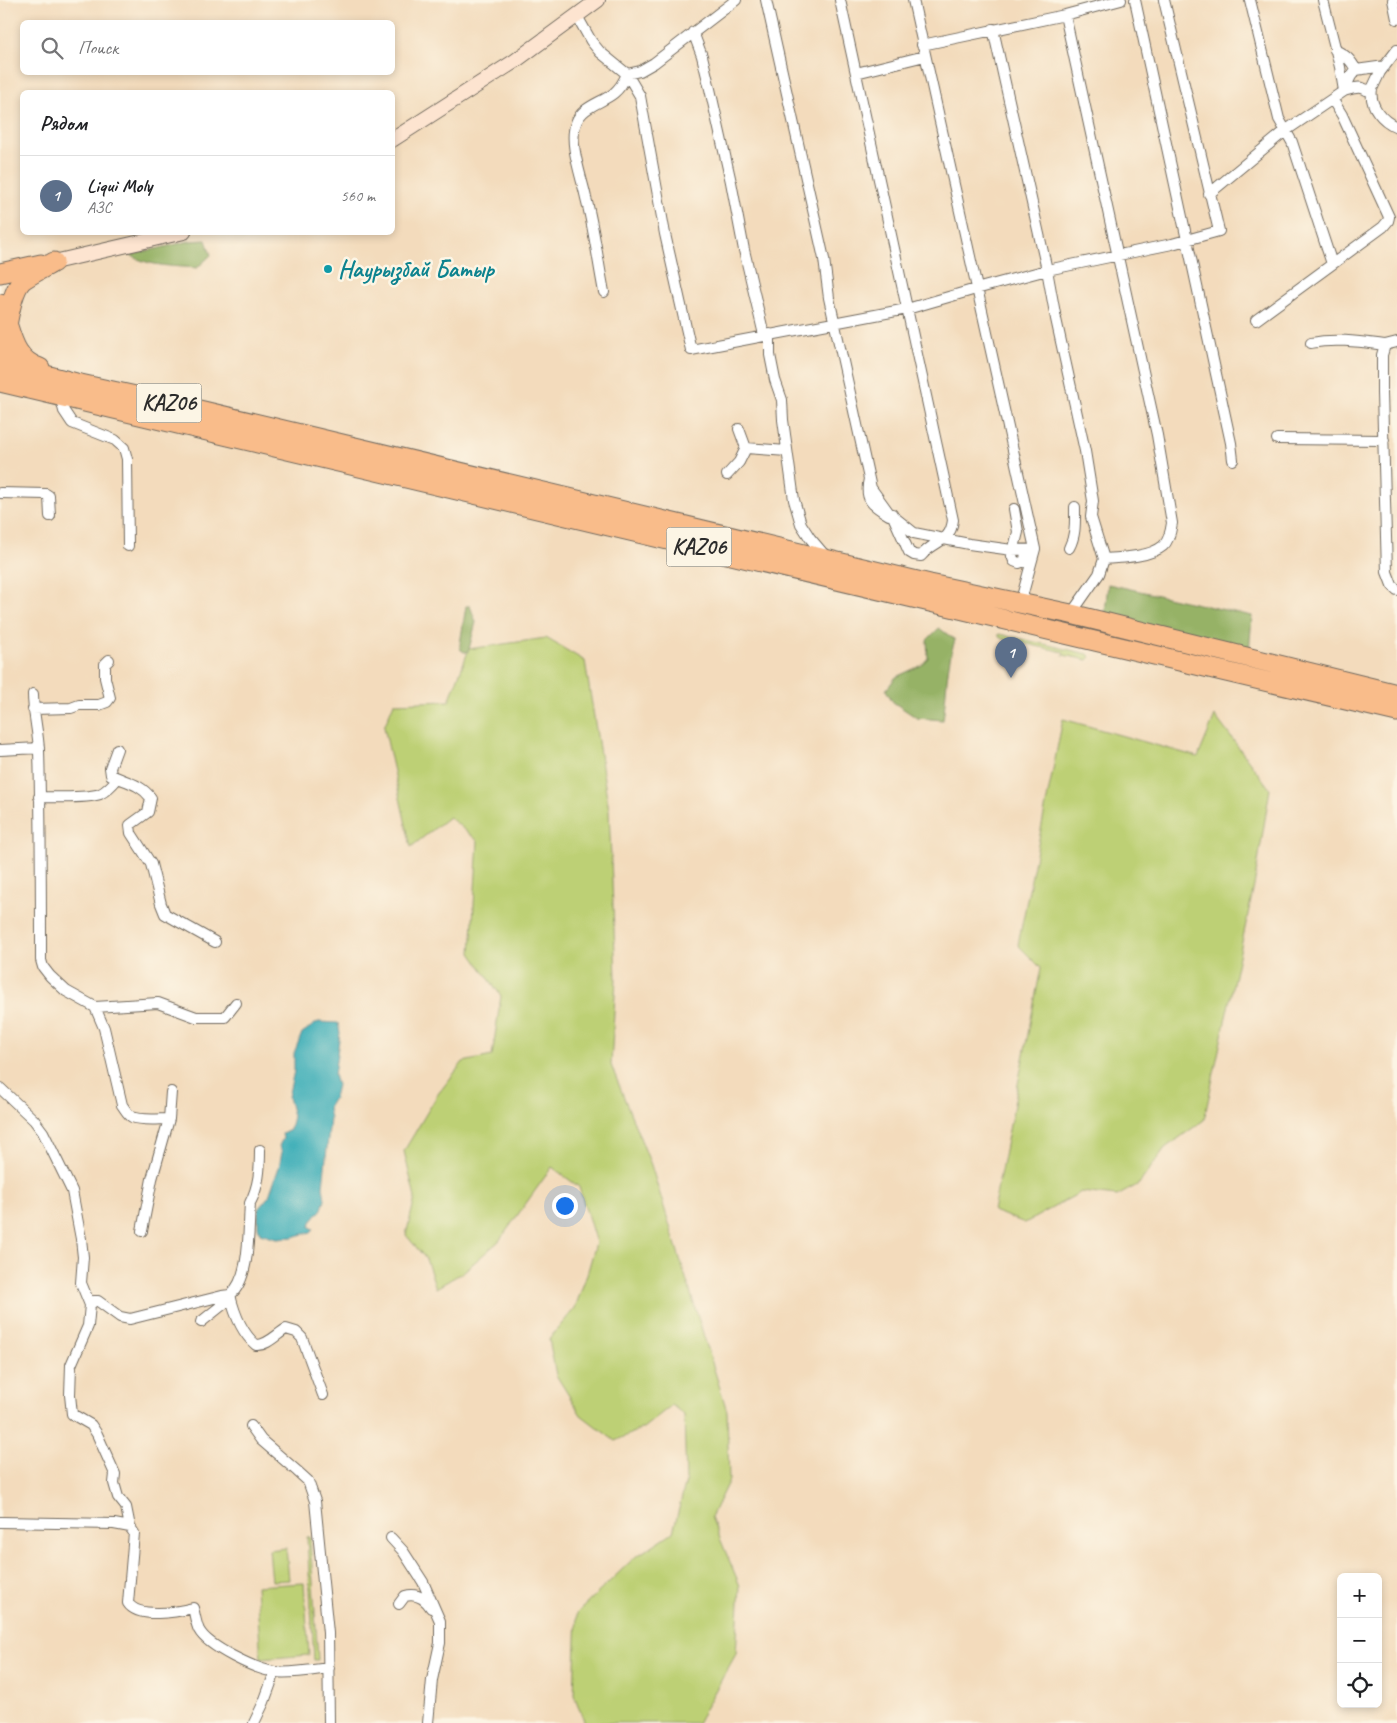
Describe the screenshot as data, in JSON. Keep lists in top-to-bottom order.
{
  "streets": {
    "highway": ["KАZ06"]
  },
  "places": ["Наурызбай Батыр"],
  "page": {
    "search": "Поиск",
    "heading": "Рядом",
    "list": [
      {
        "mark": "1",
        "name": "Liqui Moly",
        "note": "АЗС",
        "value": "560 m"
      }
    ],
    "pins": "1",
    "map_buttons": ["+", "−"]
  }
}
